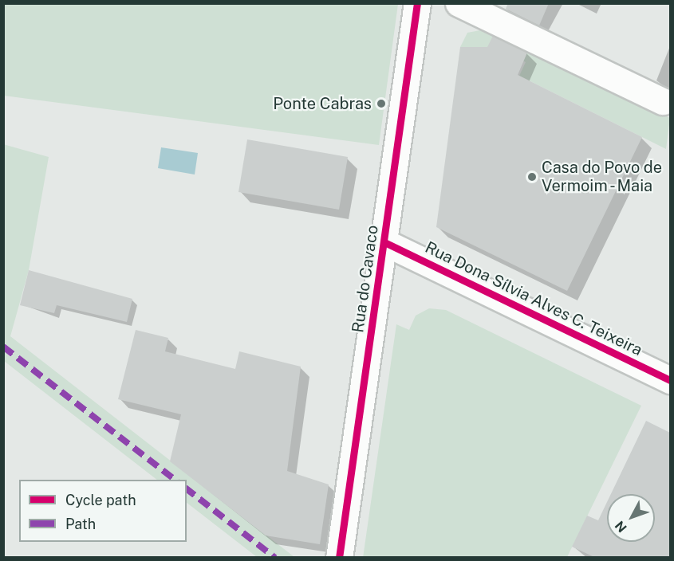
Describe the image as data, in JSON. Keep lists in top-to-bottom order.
{
  "streets": {
    "street": ["Rua do Cavaco", "Rua Dona Sílvia Alves C. Teixeira"]
  },
  "crossings": [
    ["Rua do Cavaco", "Rua Dona Sílvia Alves C. Teixeira"]
  ],
  "places": ["Ponte Cabras", "Casa do Povo de Vermoim - Maia"],
  "legend": ["Cycle path", "Path"],
  "north": "bottom left"
}
